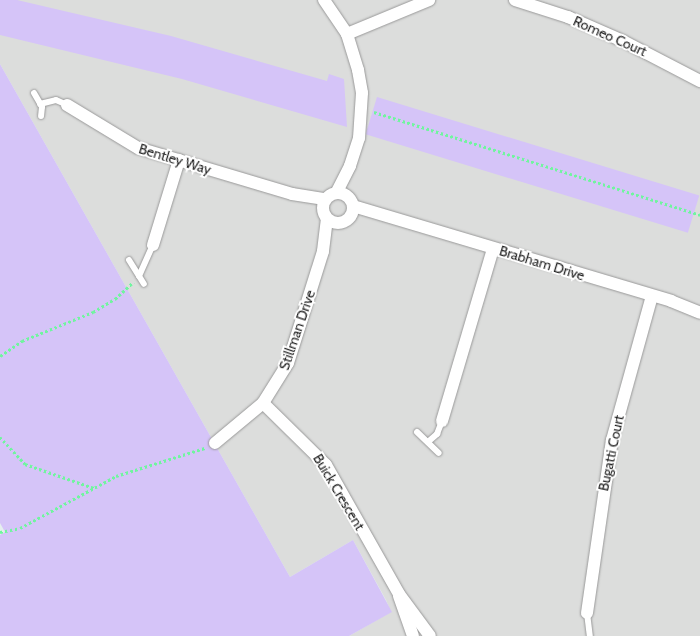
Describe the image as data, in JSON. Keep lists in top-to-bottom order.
{
  "streets": {
    "street": [
      "Romeo Court",
      "Bentley Way",
      "Brabham Drive",
      "Stillman Drive",
      "Bugatti Court",
      "Buick Crescent"
    ]
  },
  "crossings": [
    ["Bentley Way", "Brabham Drive"],
    ["Bentley Way", "Stillman Drive"],
    ["Brabham Drive", "Stillman Drive"],
    ["Brabham Drive", "Bugatti Court"],
    ["Stillman Drive", "Buick Crescent"]
  ]
}
